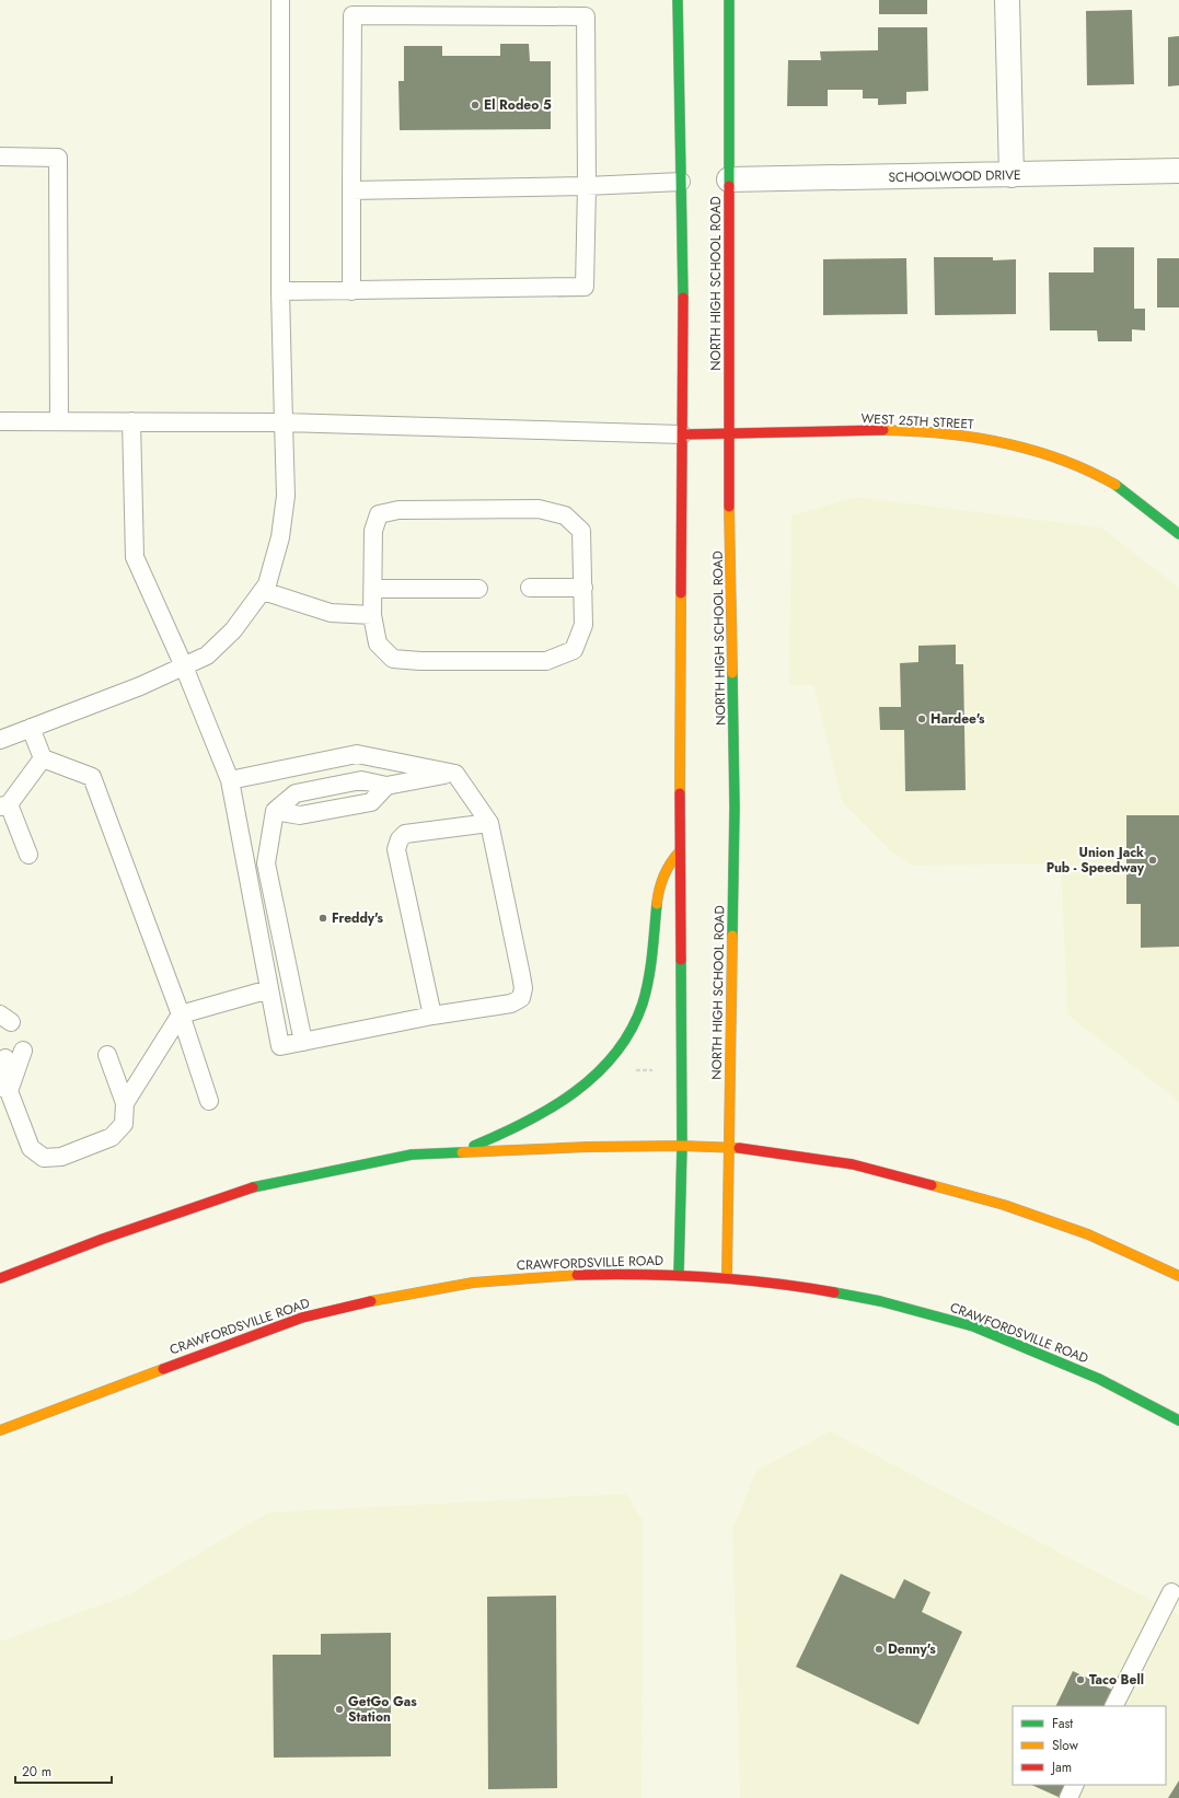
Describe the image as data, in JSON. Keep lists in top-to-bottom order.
{
  "streets": {
    "street": [
      "SCHOOLWOOD DRIVE",
      "NORTH HIGH SCHOOL ROAD",
      "WEST 25TH STREET",
      "CRAWFORDSVILLE ROAD"
    ]
  },
  "crossings": [
    ["SCHOOLWOOD DRIVE", "NORTH HIGH SCHOOL ROAD"],
    ["NORTH HIGH SCHOOL ROAD", "WEST 25TH STREET"],
    ["NORTH HIGH SCHOOL ROAD", "CRAWFORDSVILLE ROAD"]
  ],
  "places": [
    "El Rodeo 5",
    "Hardee's",
    "Union Jack Pub - Speedway",
    "Freddy's",
    "Denny's",
    "Taco Bell",
    "GetGo Gas Station"
  ],
  "legend": ["Fast", "Slow", "Jam"],
  "scale_bar": "20 m"
}
